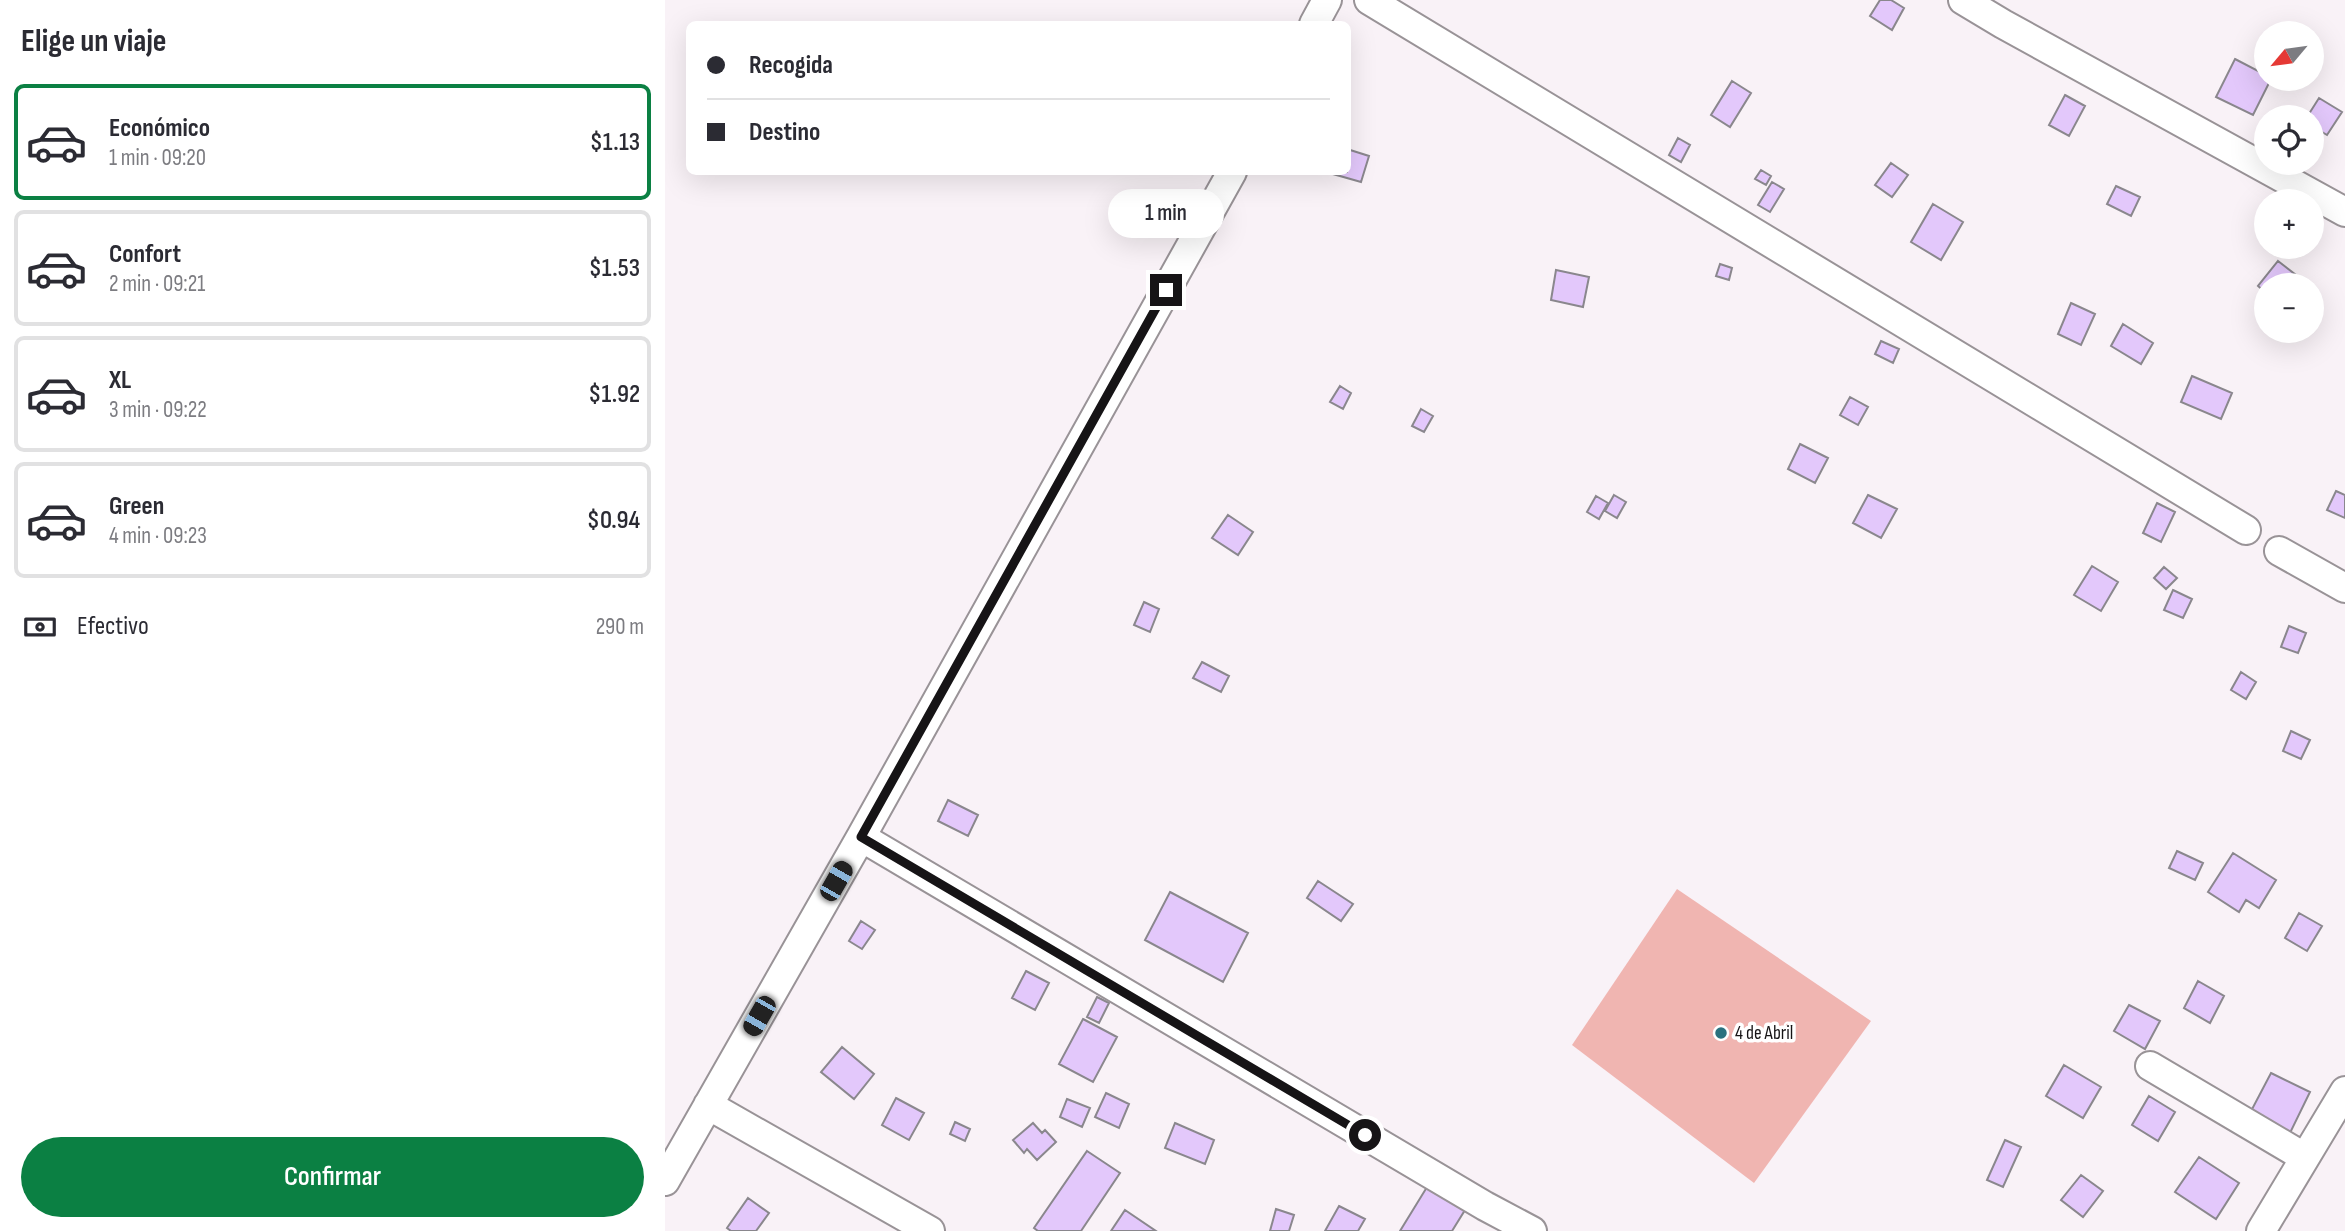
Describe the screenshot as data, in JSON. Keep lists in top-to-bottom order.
{
  "places": ["4 de Abril"],
  "north": "bottom left",
  "page": {
    "heading": "Elige un viaje",
    "map_buttons": ["+", "−"],
    "banner": ["Recogida", "Destino"],
    "list": [
      {
        "name": "Económico",
        "note": "1 min · 09:20",
        "value": "$1.13"
      },
      {
        "name": "Confort",
        "note": "2 min · 09:21",
        "value": "$1.53"
      },
      {
        "name": "XL",
        "note": "3 min · 09:22",
        "value": "$1.92"
      },
      {
        "name": "Green",
        "note": "4 min · 09:23",
        "value": "$0.94"
      }
    ],
    "bubble": "1 min",
    "pay": ["Efectivo", "290 m"],
    "buttons": "Confirmar"
  }
}
